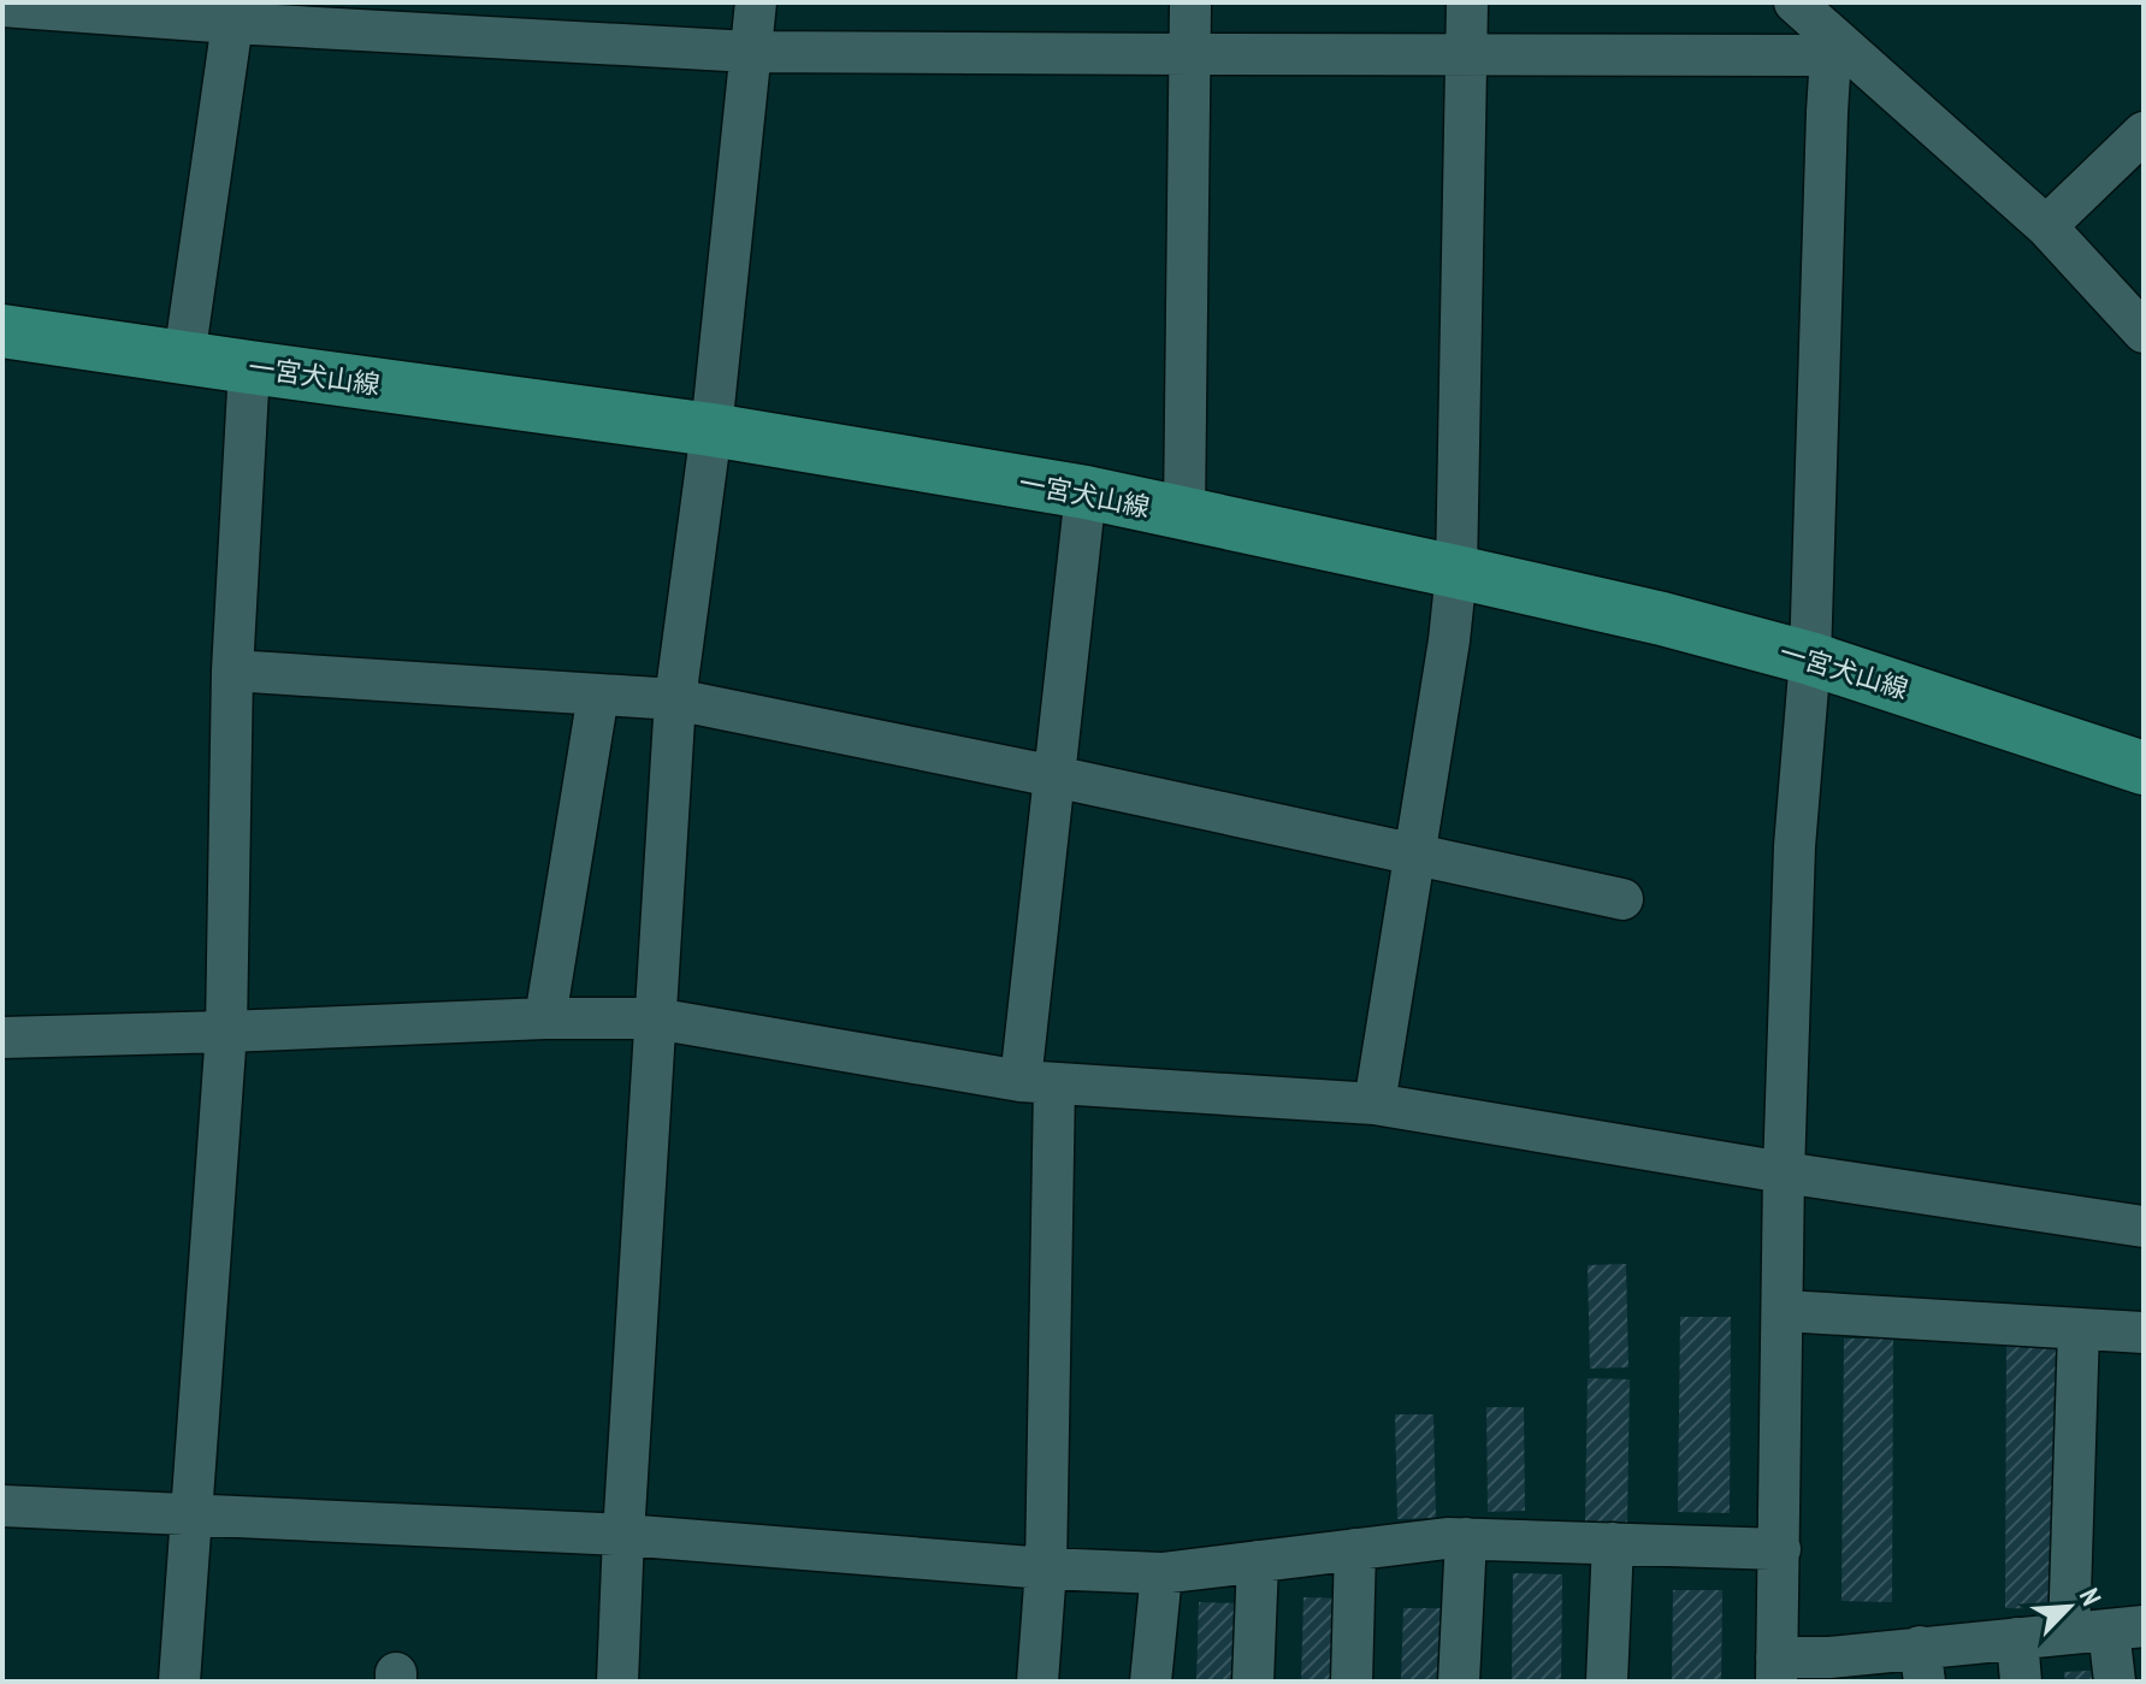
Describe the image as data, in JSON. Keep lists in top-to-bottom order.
{
  "streets": {
    "main road": ["一宮犬山線"]
  },
  "north": "top right"
}
